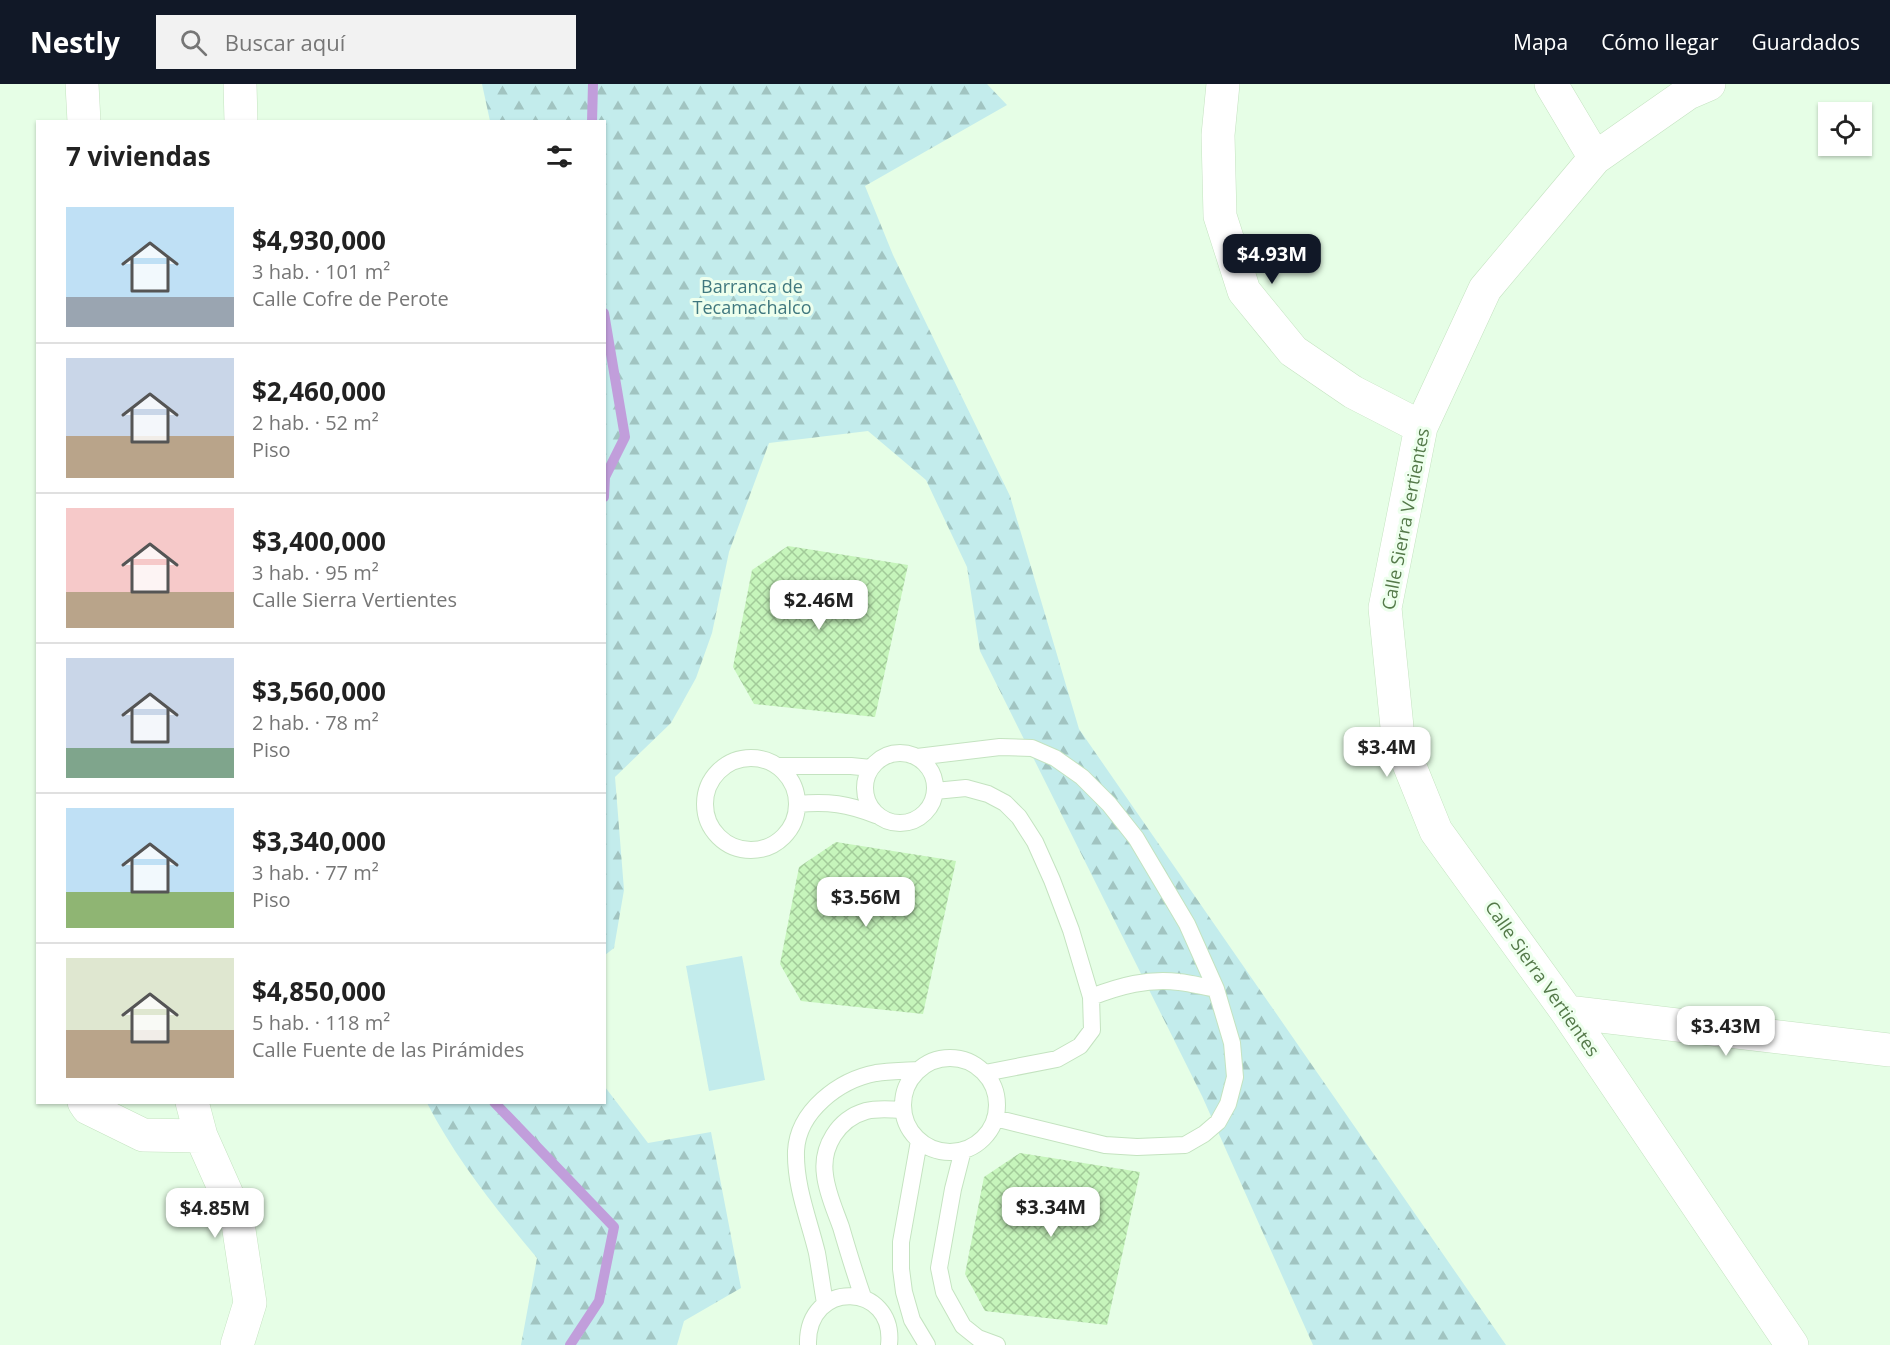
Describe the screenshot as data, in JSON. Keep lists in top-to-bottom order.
{
  "streets": {
    "street": ["Calle Sierra Vertientes"]
  },
  "parks": ["Barranca de Tecamachalco"],
  "page": {
    "header": "Nestly",
    "search": "Buscar aquí",
    "nav": ["Mapa", "Cómo llegar", "Guardados"],
    "heading": "7 viviendas",
    "list": [
      {
        "name": "$4,930,000",
        "note": "3 hab. · 101 m² · Calle Cofre de Perote"
      },
      {
        "name": "$2,460,000",
        "note": "2 hab. · 52 m² · Piso"
      },
      {
        "name": "$3,400,000",
        "note": "3 hab. · 95 m² · Calle Sierra Vertientes"
      },
      {
        "name": "$3,560,000",
        "note": "2 hab. · 78 m² · Piso"
      },
      {
        "name": "$3,340,000",
        "note": "3 hab. · 77 m² · Piso"
      },
      {
        "name": "$4,850,000",
        "note": "5 hab. · 118 m² · Calle Fuente de las Pirámides"
      }
    ],
    "price": [
      "$4.93M",
      "$2.46M",
      "$3.4M",
      "$3.56M",
      "$3.43M",
      "$3.34M",
      "$4.85M"
    ]
  }
}
